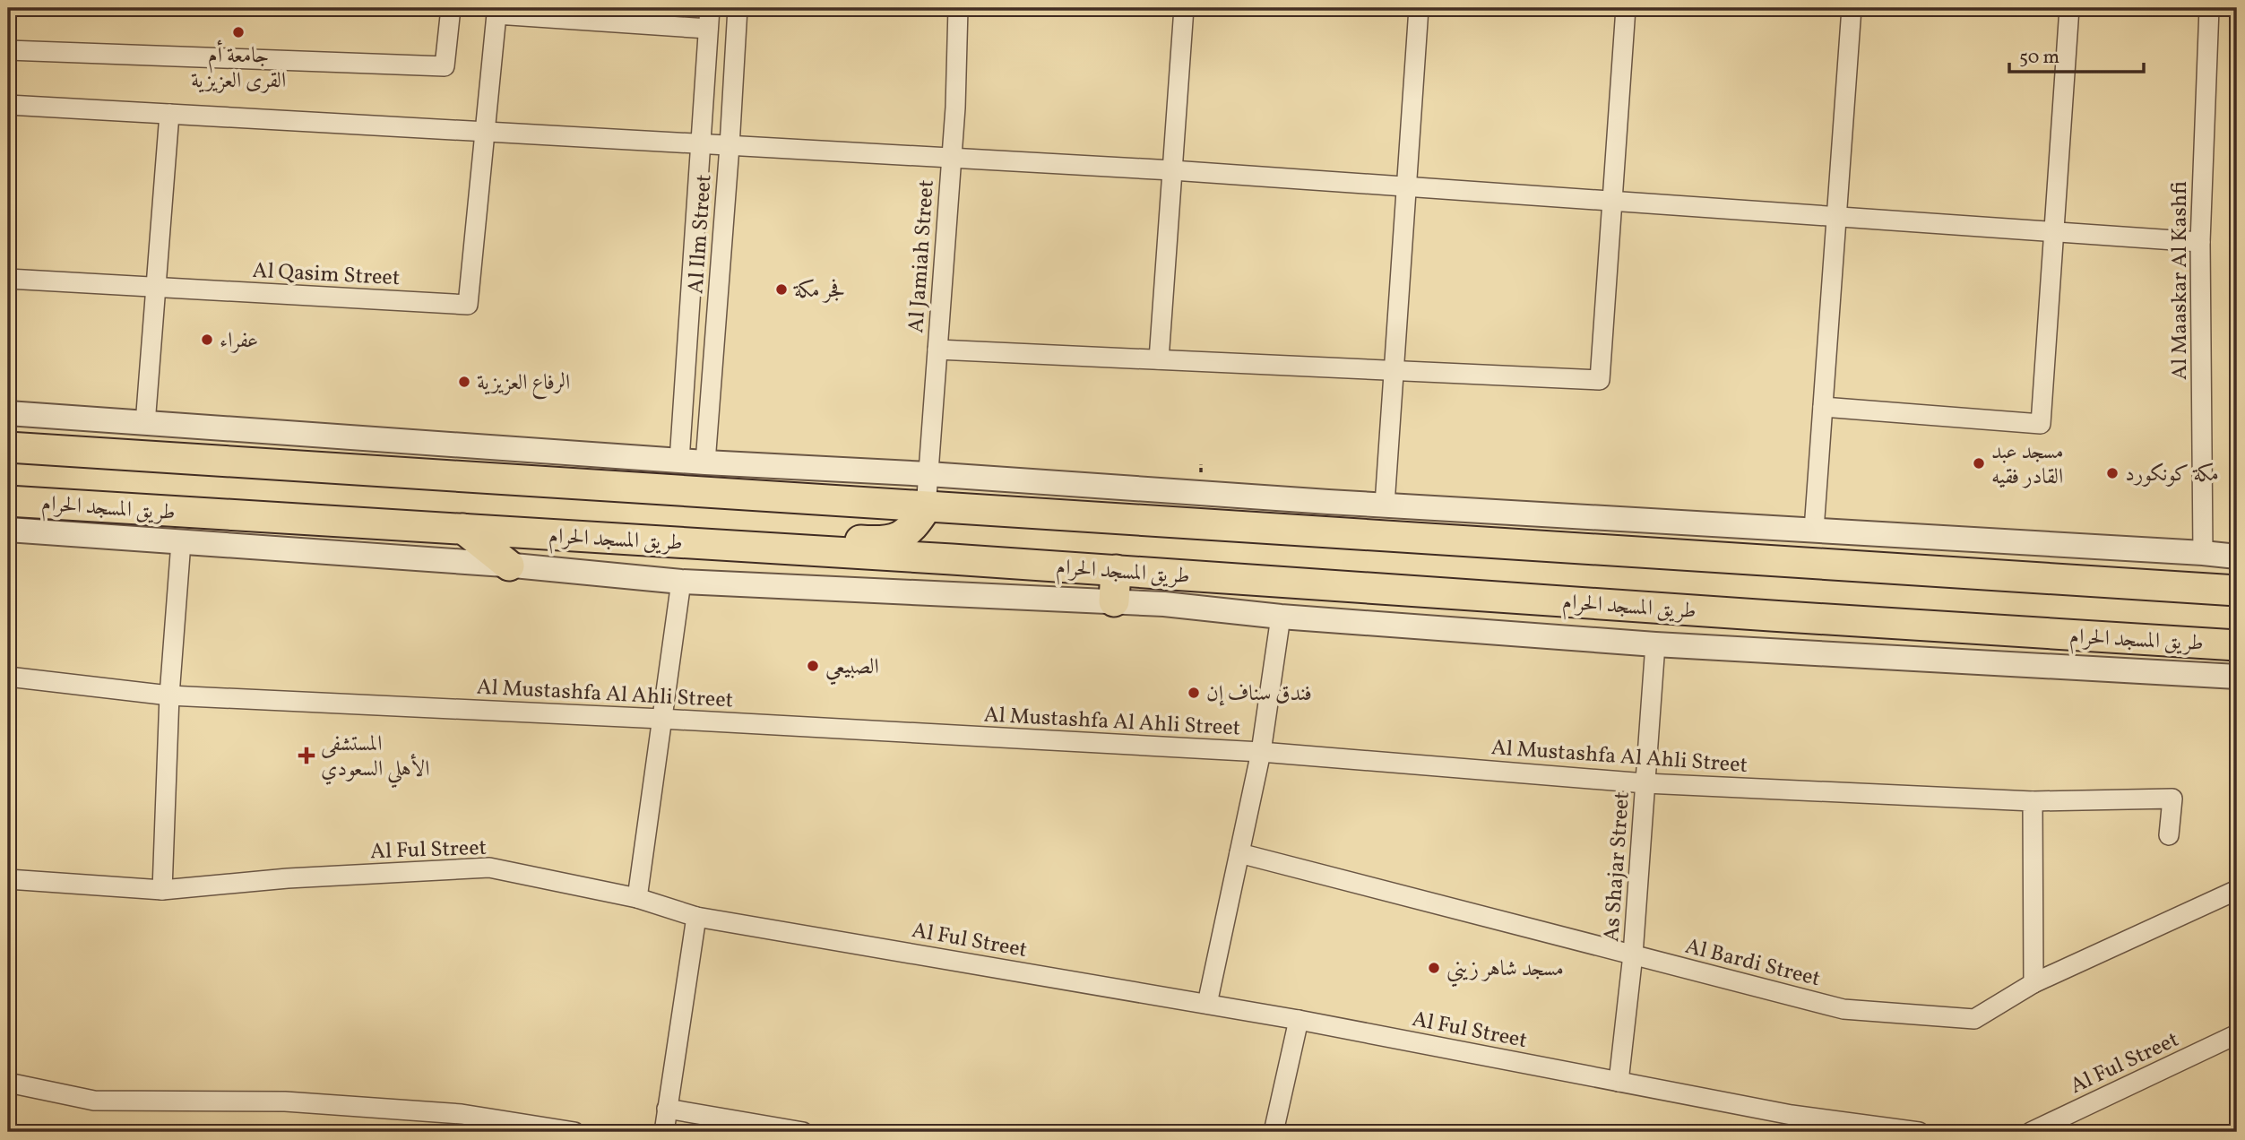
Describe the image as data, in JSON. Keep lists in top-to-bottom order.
{
  "streets": {
    "main road": ["طريق المسجد الحرام"],
    "street": [
      "Al Ilm Street",
      "Al Jamiah Street",
      "Al Qasim Street",
      "Al Maaskar Al Kashfi",
      "Al Mustashfa Al Ahli Street",
      "Al Ful Street",
      "As Shajar Street",
      "Al Bardi Street"
    ]
  },
  "crossings": [
    ["Al Mustashfa Al Ahli Street", "As Shajar Street"],
    ["Al Ful Street", "As Shajar Street"],
    ["As Shajar Street", "Al Bardi Street"]
  ],
  "places": {
    "other": [
      "جامعة أم القرى العزيزية",
      "فجر مكة",
      "عفراء",
      "الرفاع العزيزية",
      "مسجد عبد القادر فقيه",
      "مكة كونكورد",
      "الصبيعي",
      "فندق سناف إن",
      "مسجد شاهر زيني"
    ],
    "health": ["المستشفى الأهلي السعودي"]
  },
  "scale_bar": "50 m"
}
